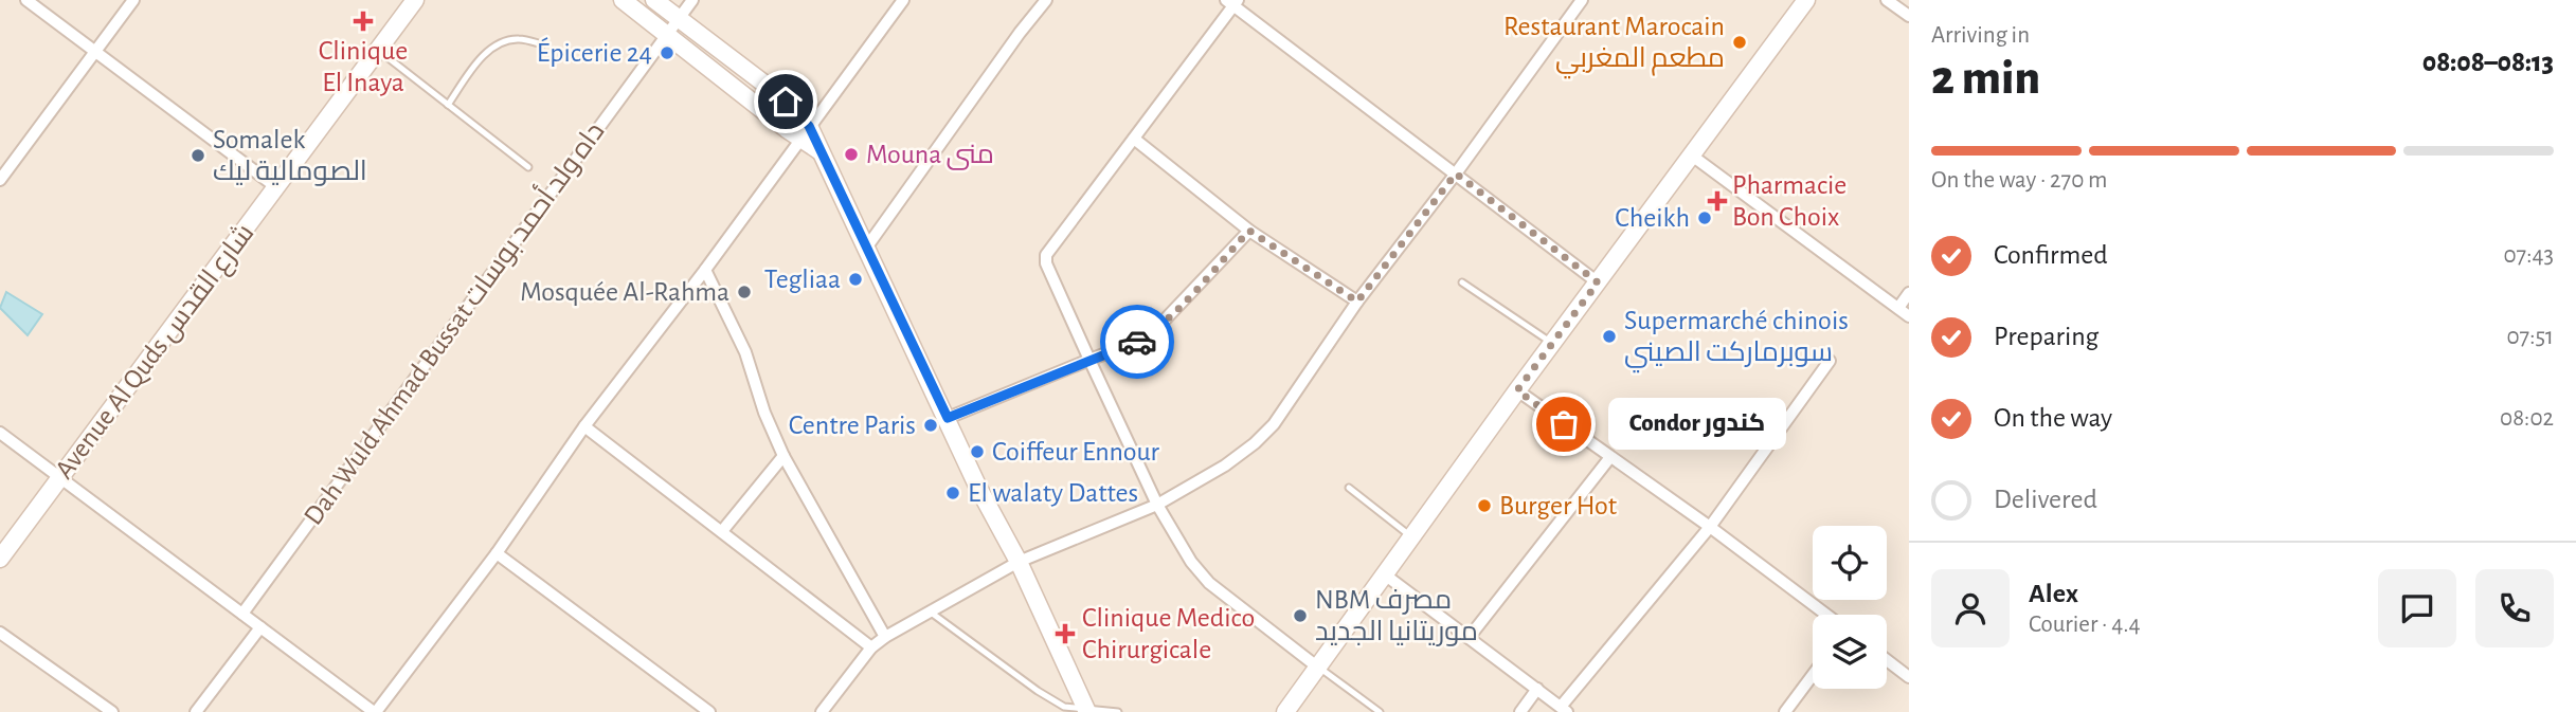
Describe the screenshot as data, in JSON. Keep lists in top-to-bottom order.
{
  "streets": {
    "street": ["Dah Wuld Ahmad Bussat داه ولد أحمد بوسات", "Avenue Al Quds شارع القدس"]
  },
  "places": {
    "health": ["Clinique El Inaya", "Pharmacie Bon Choix", "Clinique Medico Chirurgicale"],
    "other": [
      "Restaurant Marocain مطعم المغربي",
      "Épicerie 24",
      "Mouna منى",
      "Somalek الصومالية ليك",
      "Cheikh",
      "Tegliaa",
      "Mosquée Al-Rahma",
      "Supermarché chinois سوبرماركت الصيني",
      "Condor كندور",
      "Centre Paris",
      "Coiffeur Ennour",
      "El walaty Dattes",
      "Burger Hot",
      "NBM مصرف موريتانيا الجديد"
    ]
  },
  "page": {
    "heading": ["2 min", "Arriving in", "08:08–08:13"],
    "panel": ["Alex", "Courier · 4.4"],
    "bar": "On the way · 270 m",
    "list": [
      ["Confirmed", "07:43"],
      ["Preparing", "07:51"],
      ["On the way", "08:02"],
      "Delivered"
    ],
    "bubble": "Condor كندور"
  }
}
